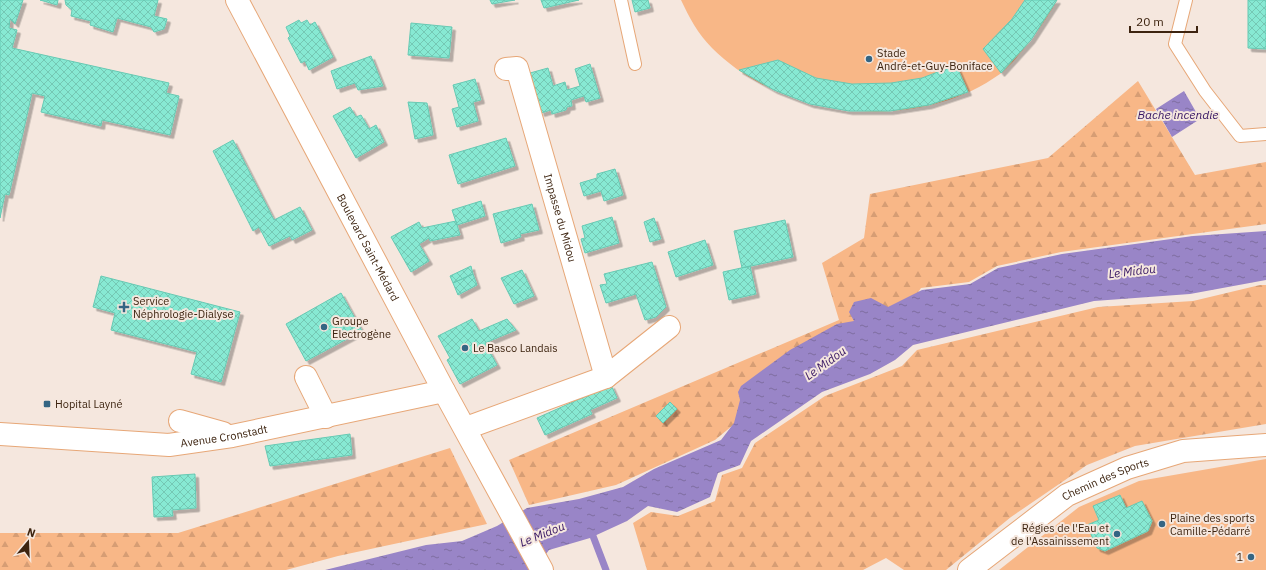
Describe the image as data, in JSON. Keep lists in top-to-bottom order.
{
  "streets": {
    "street": [
      "Impasse du Midou",
      "Boulevard Saint-Médard",
      "Avenue Cronstadt",
      "Chemin des Sports"
    ]
  },
  "crossings": [
    ["Boulevard Saint-Médard", "Avenue Cronstadt"]
  ],
  "water": ["Bache incendie", "Le Midou"],
  "places": {
    "other": [
      "Stade André-et-Guy-Boniface",
      "Groupe Electrogène",
      "Le Basco Landais",
      "Plaine des sports Camille-Pédarré",
      "Régies de l'Eau et de l'Assainissement",
      "1"
    ],
    "health": ["Service Néphrologie-Dialyse"],
    "transit": ["Hopital Layné"]
  },
  "scale_bar": "20 m",
  "north": "top"
}
